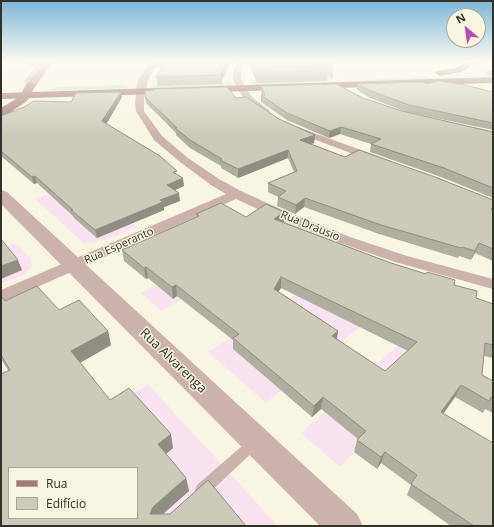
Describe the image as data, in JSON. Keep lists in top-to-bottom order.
{
  "streets": {
    "street": ["Rua Dráusio", "Rua Esperanto", "Rua Alvarenga"]
  },
  "crossings": [
    ["Rua Dráusio", "Rua Esperanto"],
    ["Rua Esperanto", "Rua Alvarenga"]
  ],
  "legend": ["Rua", "Edifício"],
  "north": "top left"
}
